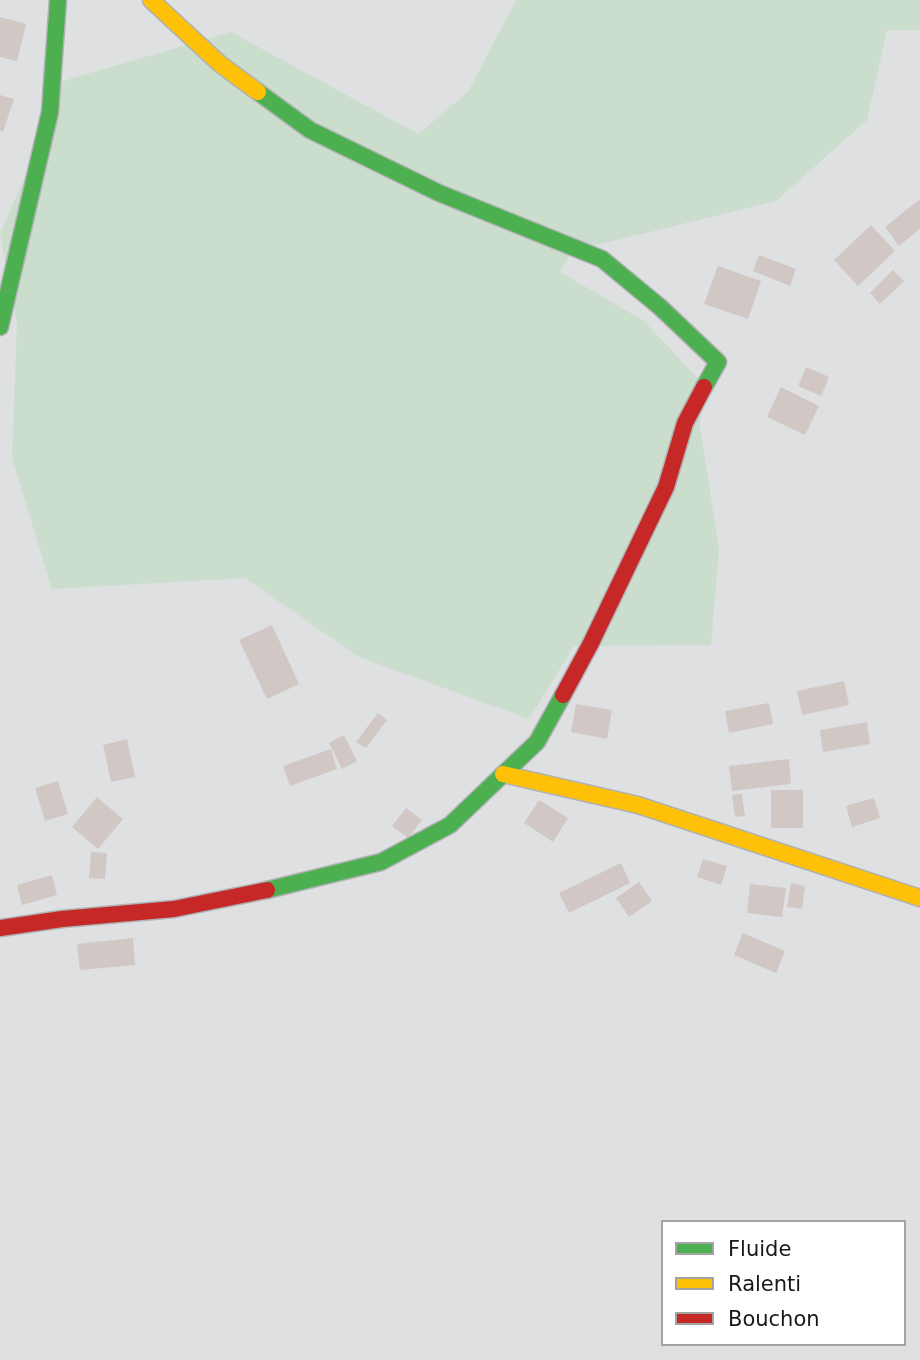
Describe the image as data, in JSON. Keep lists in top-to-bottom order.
{
  "legend": ["Fluide", "Ralenti", "Bouchon"]
}
